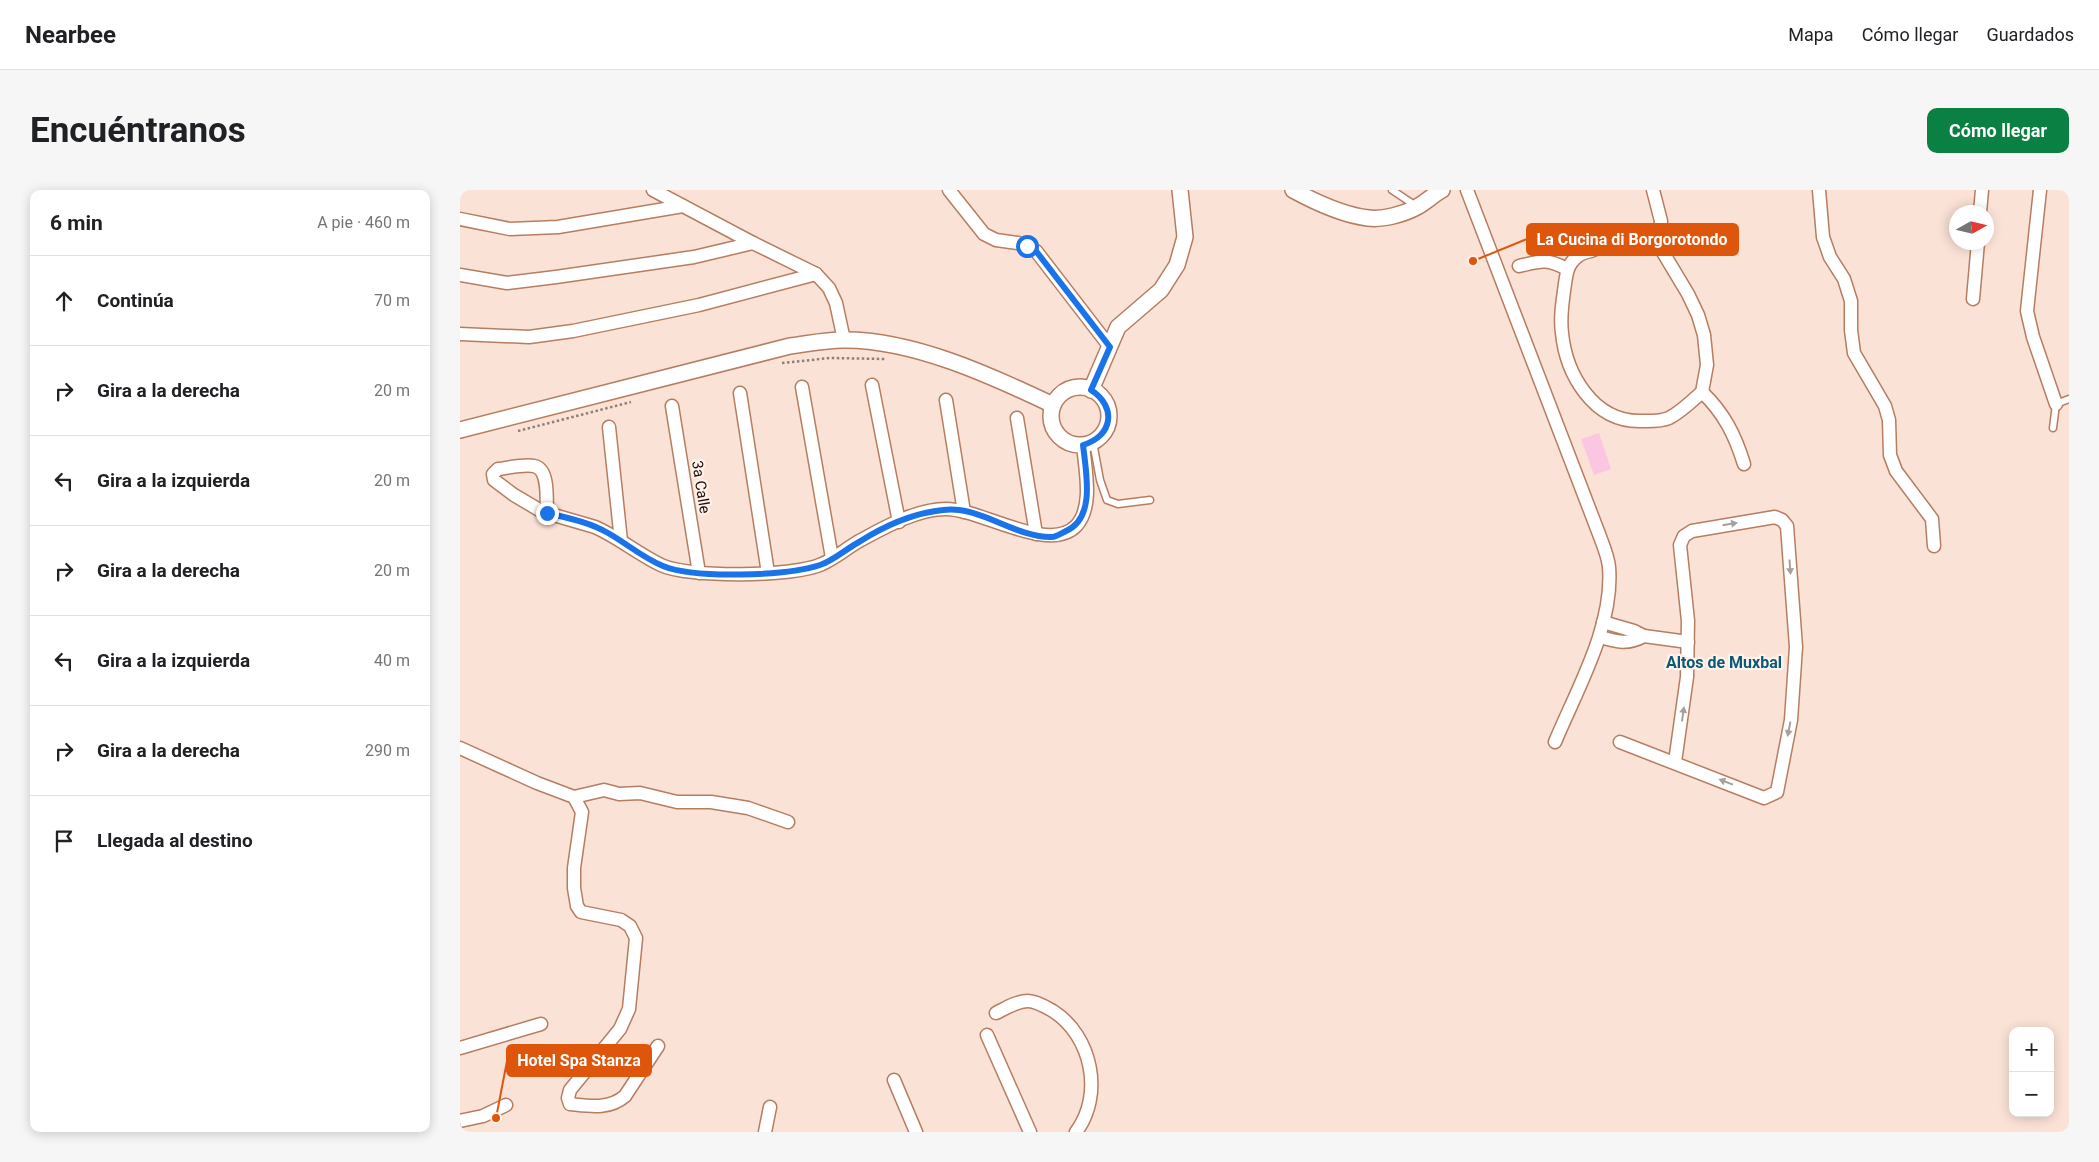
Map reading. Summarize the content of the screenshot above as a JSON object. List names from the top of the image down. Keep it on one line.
{"streets":{"street":["3a Calle"]},"districts":["Altos de Muxbal"],"places":["La Cucina di Borgorotondo","Hotel Spa Stanza"],"north":"right","page":{"header":"Nearbee","nav":["Mapa","Cómo llegar","Guardados"],"buttons":"Cómo llegar","title":"Encuéntranos","heading":["6 min","A pie · 460 m"],"list":[["Continúa","70 m"],["Gira a la derecha","20 m"],["Gira a la izquierda","20 m"],["Gira a la derecha","20 m"],["Gira a la izquierda","40 m"],["Gira a la derecha","290 m"],"Llegada al destino"],"map_buttons":["+","−"]}}
